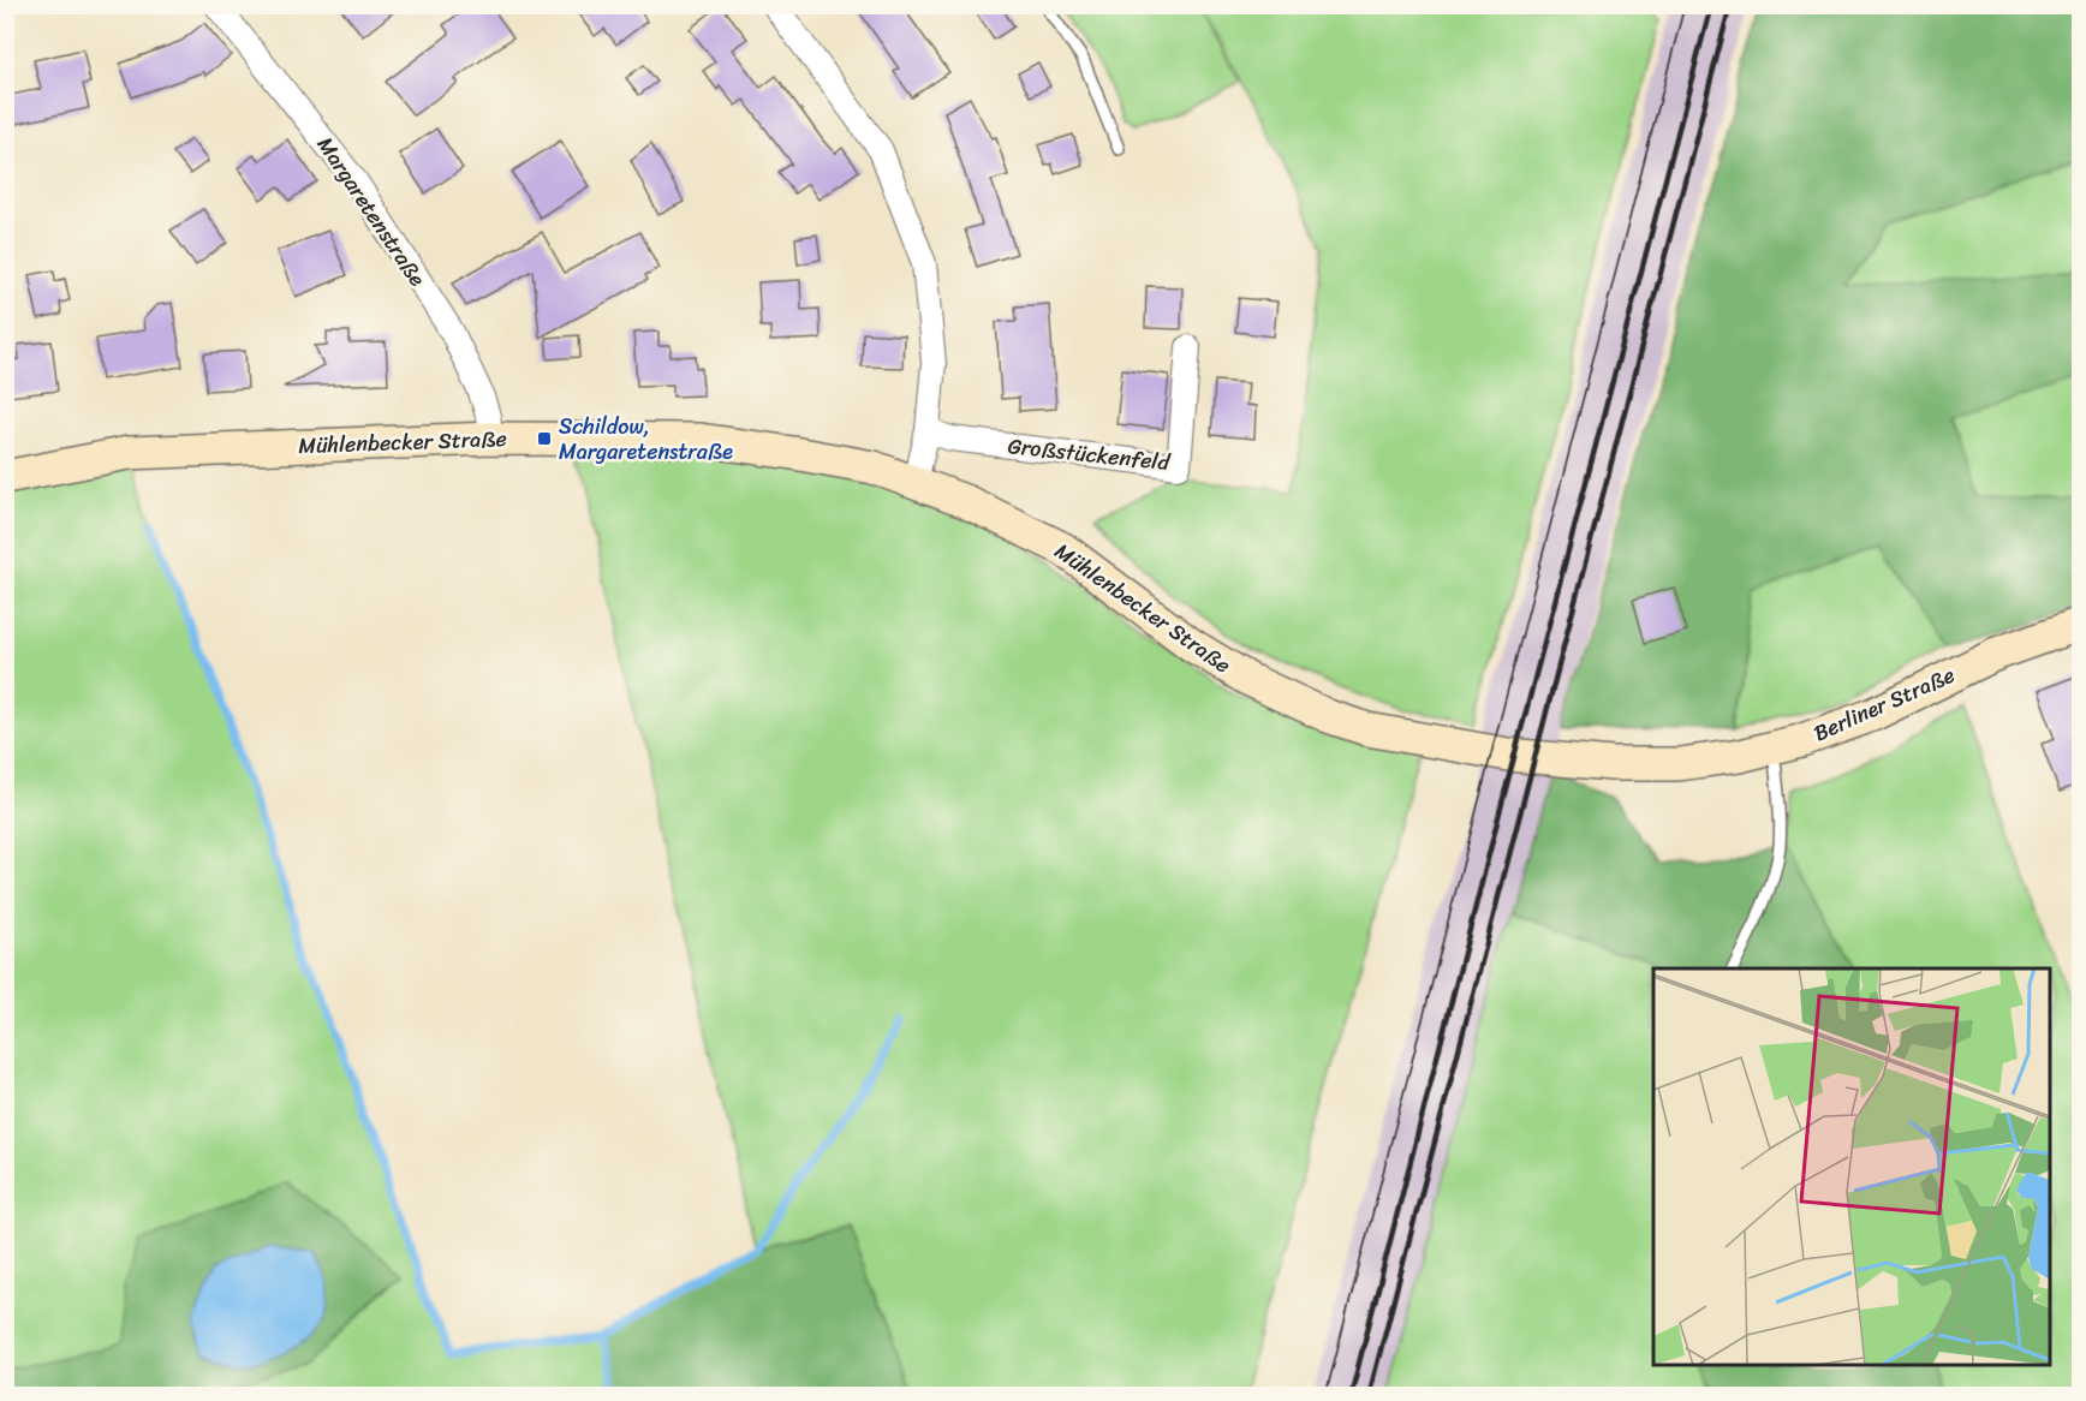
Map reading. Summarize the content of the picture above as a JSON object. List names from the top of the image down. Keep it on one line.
{"streets":{"main road":["Mühlenbecker Straße","Berliner Straße"],"street":["Margaretenstraße","Großstückenfeld"]},"crossings":[["Margaretenstraße","Mühlenbecker Straße"],["Mühlenbecker Straße","Berliner Straße"]],"places":{"transit":["Schildow, Margaretenstraße"]}}
